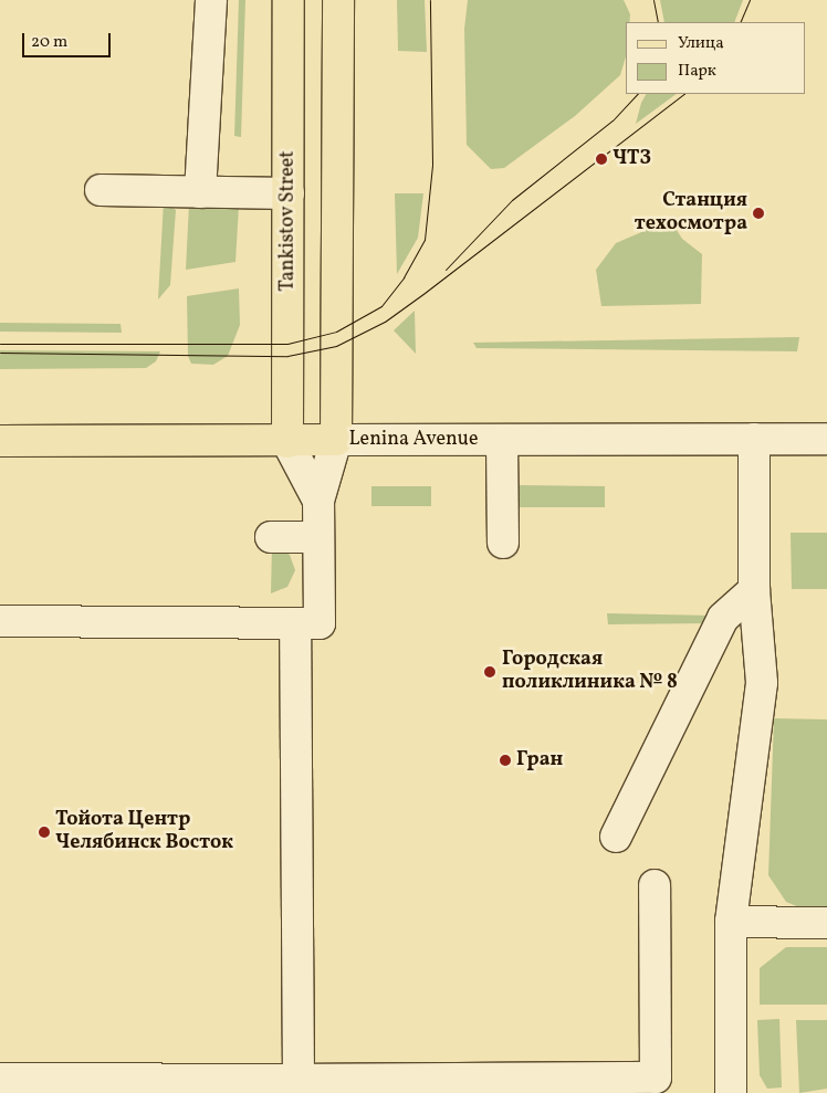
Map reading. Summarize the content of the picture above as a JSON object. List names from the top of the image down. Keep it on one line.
{"streets":{"main road":["Tankistov Street","Lenina Avenue"]},"crossings":[["Tankistov Street","Lenina Avenue"]],"places":["ЧТЗ","Станция техосмотра","Городская поликлиника № 8","Гран","Тойота Центр Челябинск Восток"],"legend":["Улица","Парк"],"scale_bar":"20 m"}
